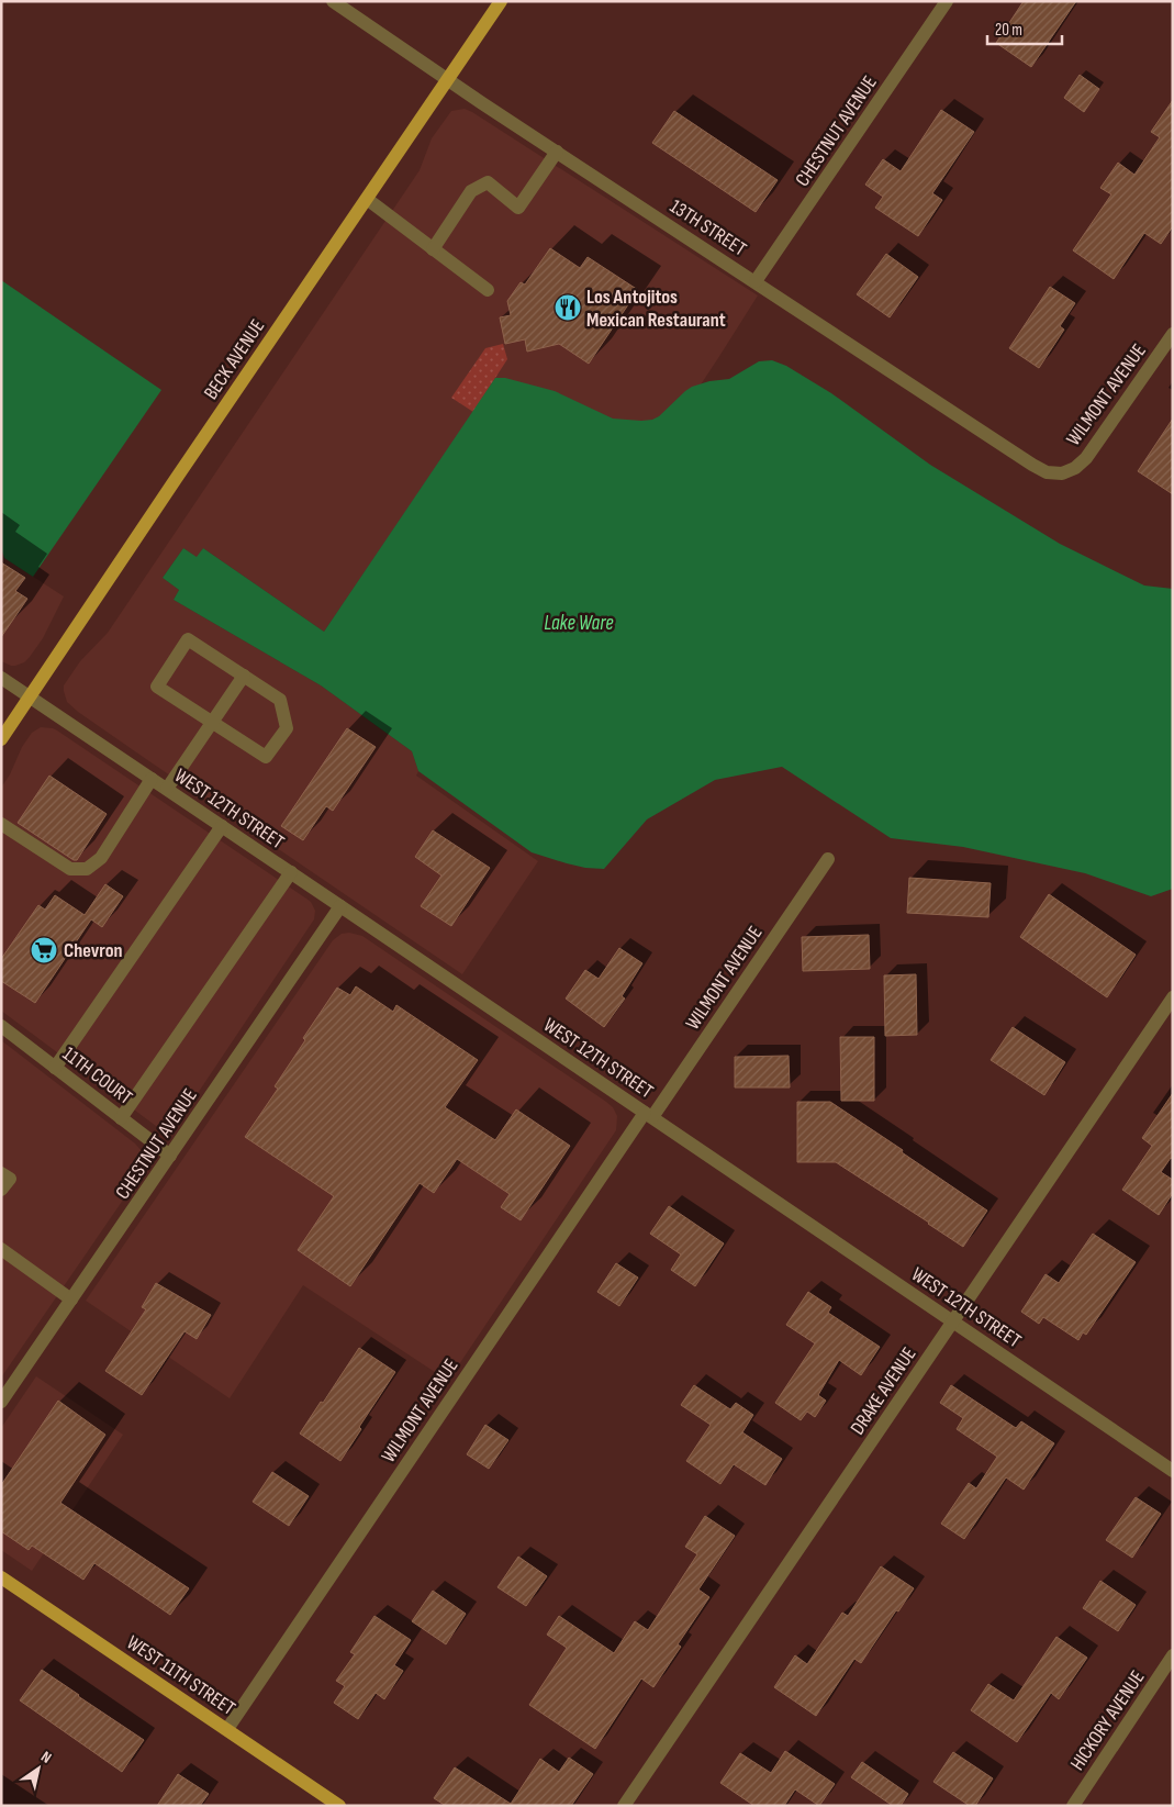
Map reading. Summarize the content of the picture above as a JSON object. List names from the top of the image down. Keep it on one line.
{"streets":{"main road":["BECK AVENUE","WEST 11TH STREET"],"street":["CHESTNUT AVENUE","13TH STREET","WILMONT AVENUE","WEST 12TH STREET","11TH COURT","DRAKE AVENUE","HICKORY AVENUE"]},"crossings":[["CHESTNUT AVENUE","13TH STREET"],["CHESTNUT AVENUE","WEST 12TH STREET"],["CHESTNUT AVENUE","11TH COURT"],["13TH STREET","BECK AVENUE"],["13TH STREET","WILMONT AVENUE"],["BECK AVENUE","WEST 12TH STREET"],["WILMONT AVENUE","WEST 12TH STREET"],["WILMONT AVENUE","WEST 11TH STREET"],["WEST 12TH STREET","DRAKE AVENUE"]],"water":["Lake Ware"],"places":{"restaurant":["Los Antojitos Mexican Restaurant"],"supermarket":["Chevron"]},"scale_bar":"20 m","north":"top right"}
